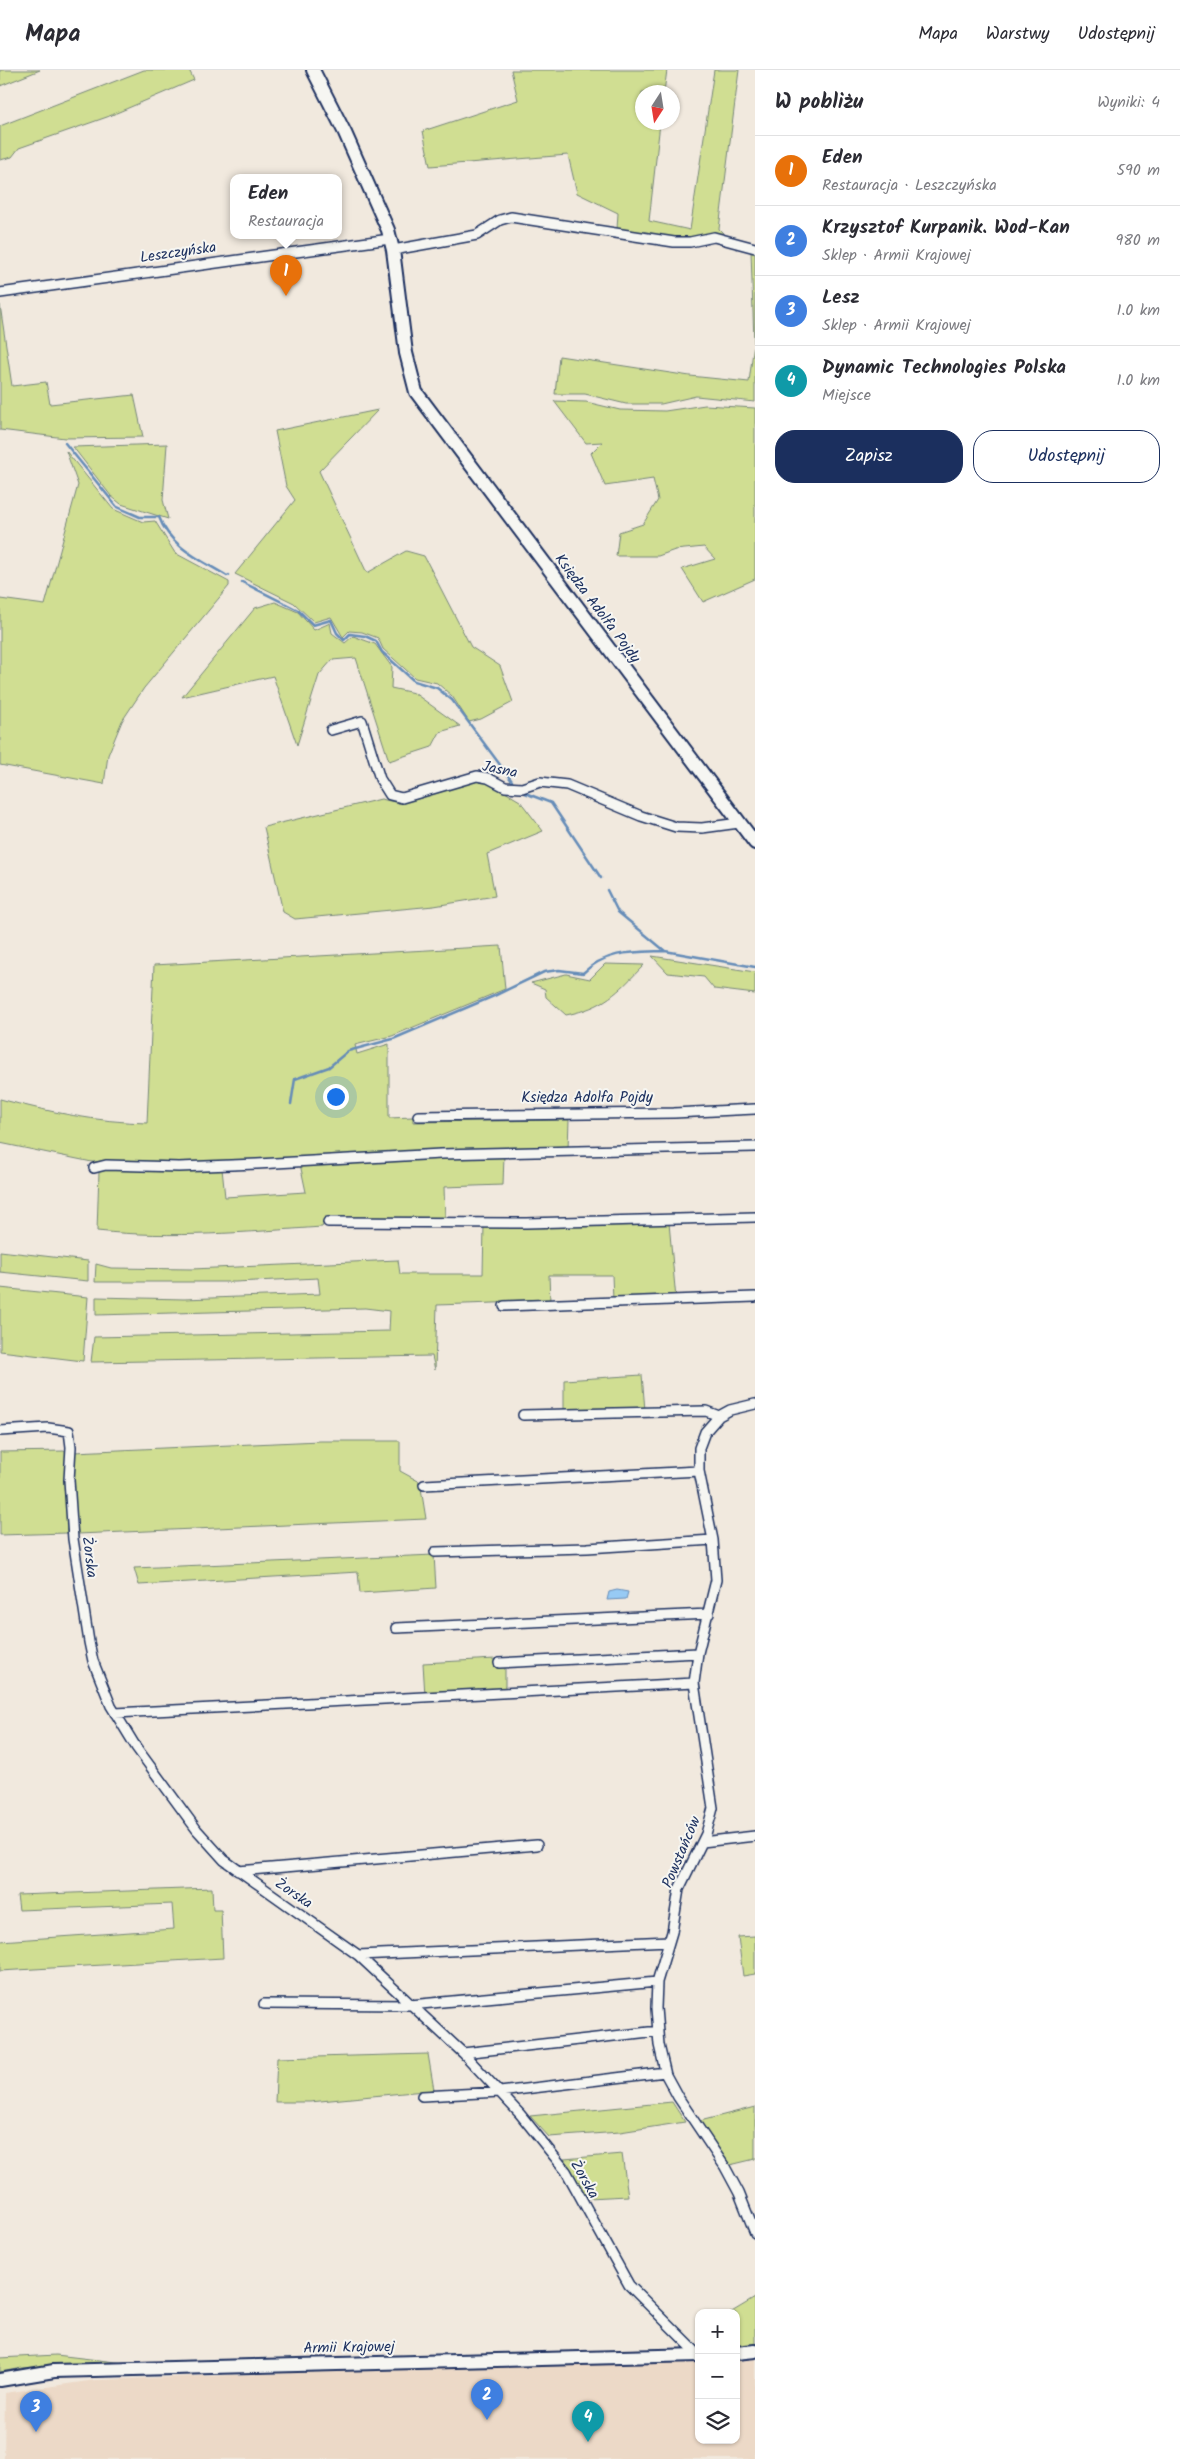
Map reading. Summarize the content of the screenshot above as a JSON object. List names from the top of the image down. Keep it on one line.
{"streets":{"street":["Leszczyńska","Księdza Adolfa Pojdy","Jasna","Żorska","Powstańców","Armii Krajowej"]},"crossings":[["Leszczyńska","Księdza Adolfa Pojdy"],["Księdza Adolfa Pojdy","Jasna"]],"north":"bottom","page":{"header":"Mapa","nav":["Mapa","Warstwy","Udostępnij"],"heading":["W pobliżu","Wyniki: 4"],"list":[{"mark":"1","name":"Eden","note":"Restauracja · Leszczyńska","value":"590 m"},{"mark":"2","name":"Krzysztof Kurpanik. Wod-Kan","note":"Sklep · Armii Krajowej","value":"980 m"},{"mark":"3","name":"Lesz","note":"Sklep · Armii Krajowej","value":"1.0 km"},{"mark":"4","name":"Dynamic Technologies Polska","note":"Miejsce","value":"1.0 km"}],"popup":["Eden","Restauracja"],"pins":["1","2","3","4"],"buttons":["Zapisz","Udostępnij"],"map_buttons":["+","−"]}}
